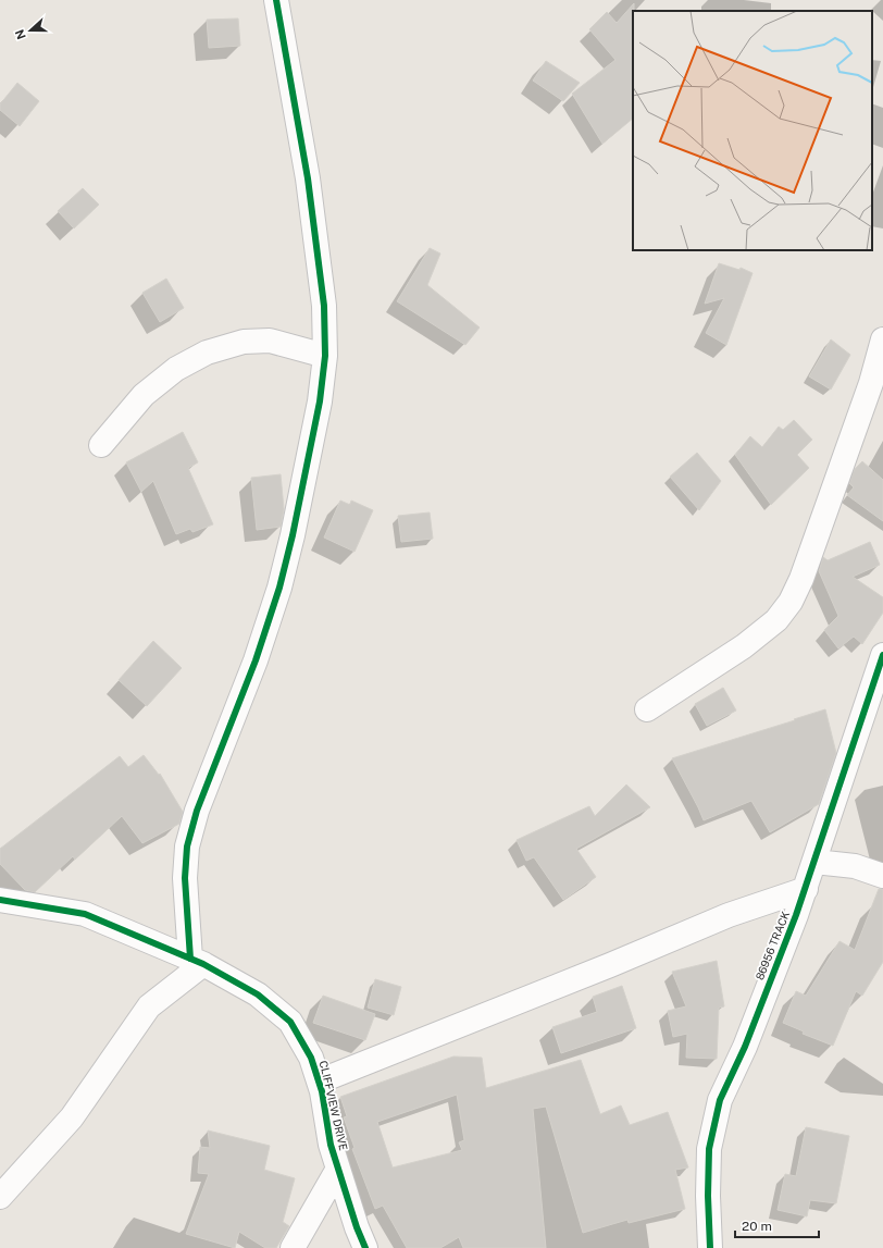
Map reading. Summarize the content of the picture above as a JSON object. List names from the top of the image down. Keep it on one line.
{"streets":{"street":["86956 TRACK","CLIFFVIEW DRIVE"]},"scale_bar":"20 m","north":"left"}
